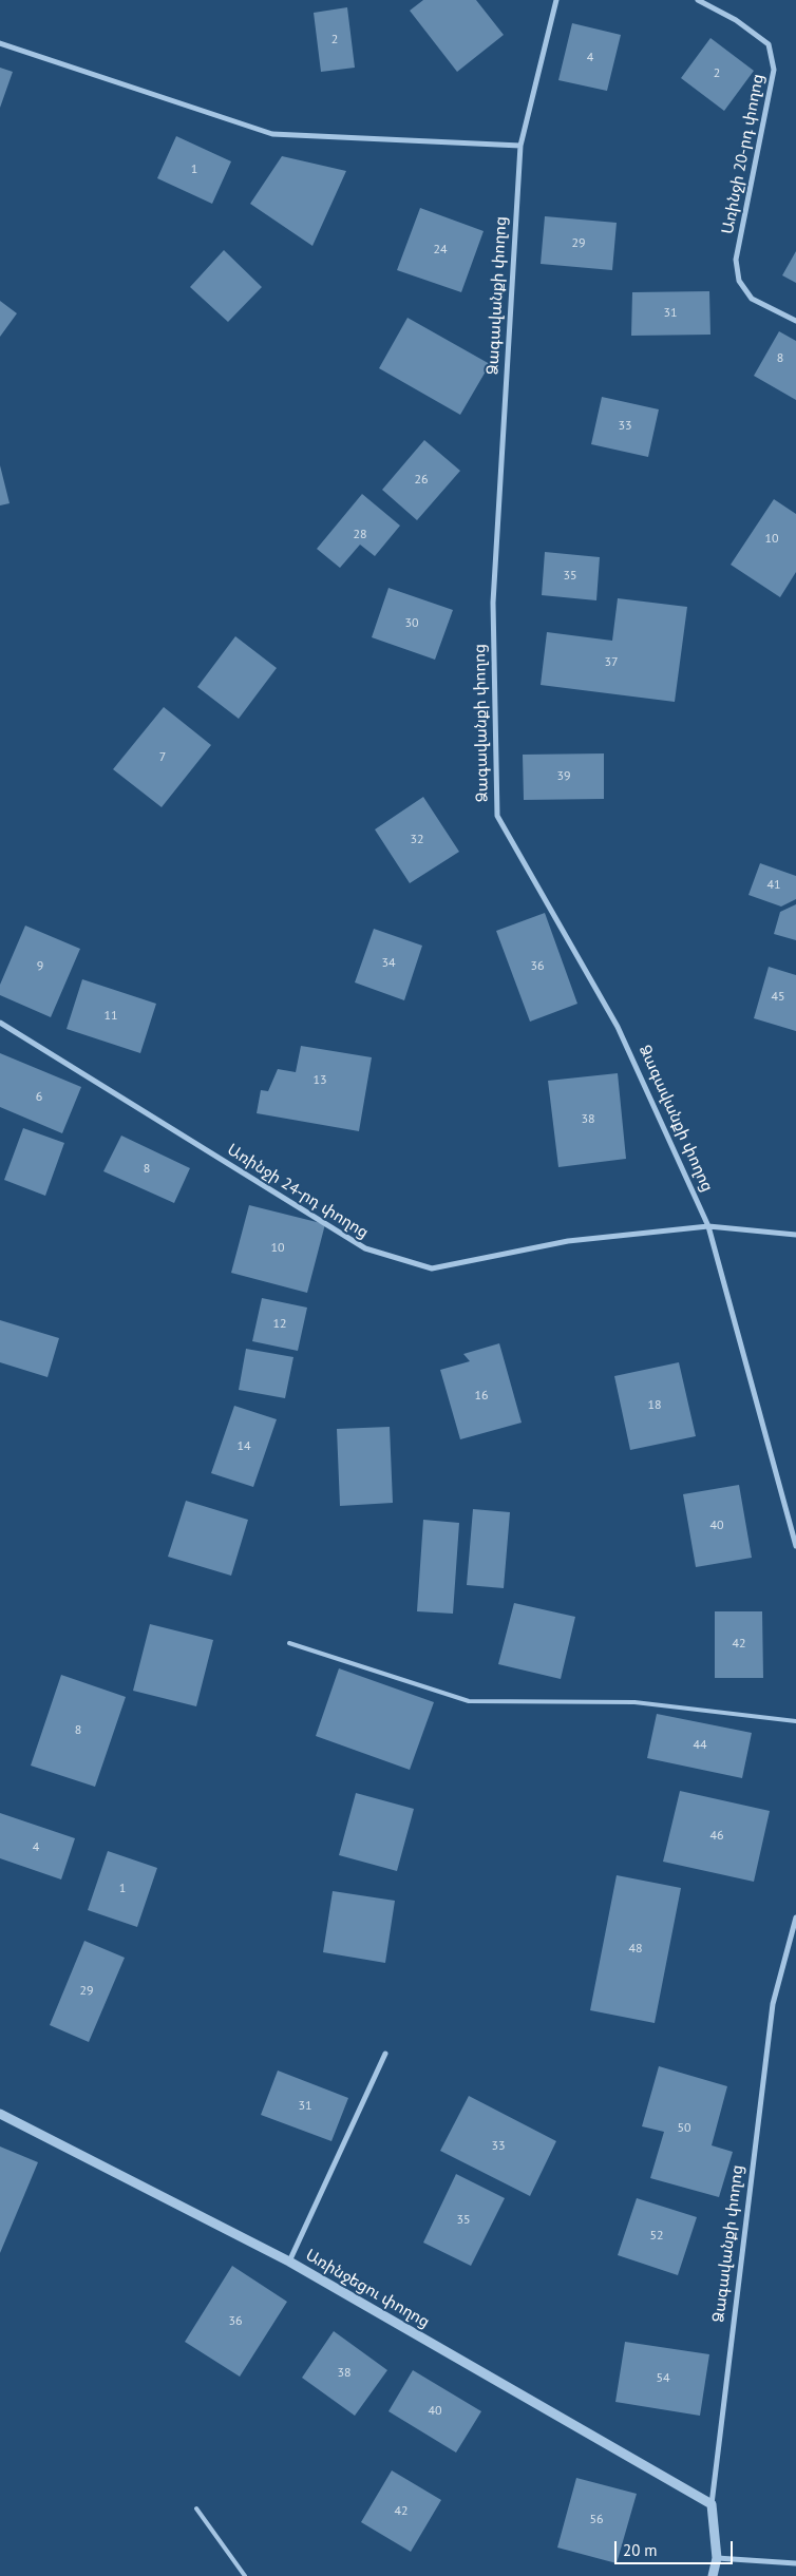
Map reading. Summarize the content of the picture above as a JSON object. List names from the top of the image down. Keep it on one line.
{"streets":{"street":["Առինջի 20-րդ փողոց","Ձագավանքի փողոց","Առինջի 24-րդ փողոց","Առինջեցու փողոց"]},"crossings":[["Ձագավանքի փողոց","Առինջի 24-րդ փողոց"],["Ձագավանքի փողոց","Առինջեցու փողոց"]],"house_numbers":["2","4","2","1","29","24","31","8","33","26","28","10","35","30","37","7","39","32","41","34","9","36","45","11","13","6","38","8","10","12","16","18","14","40","42","8","44","46","4","1","48","29","31","50","33","35","52","36","38","54","40","42","56"],"scale_bar":"20 m"}
